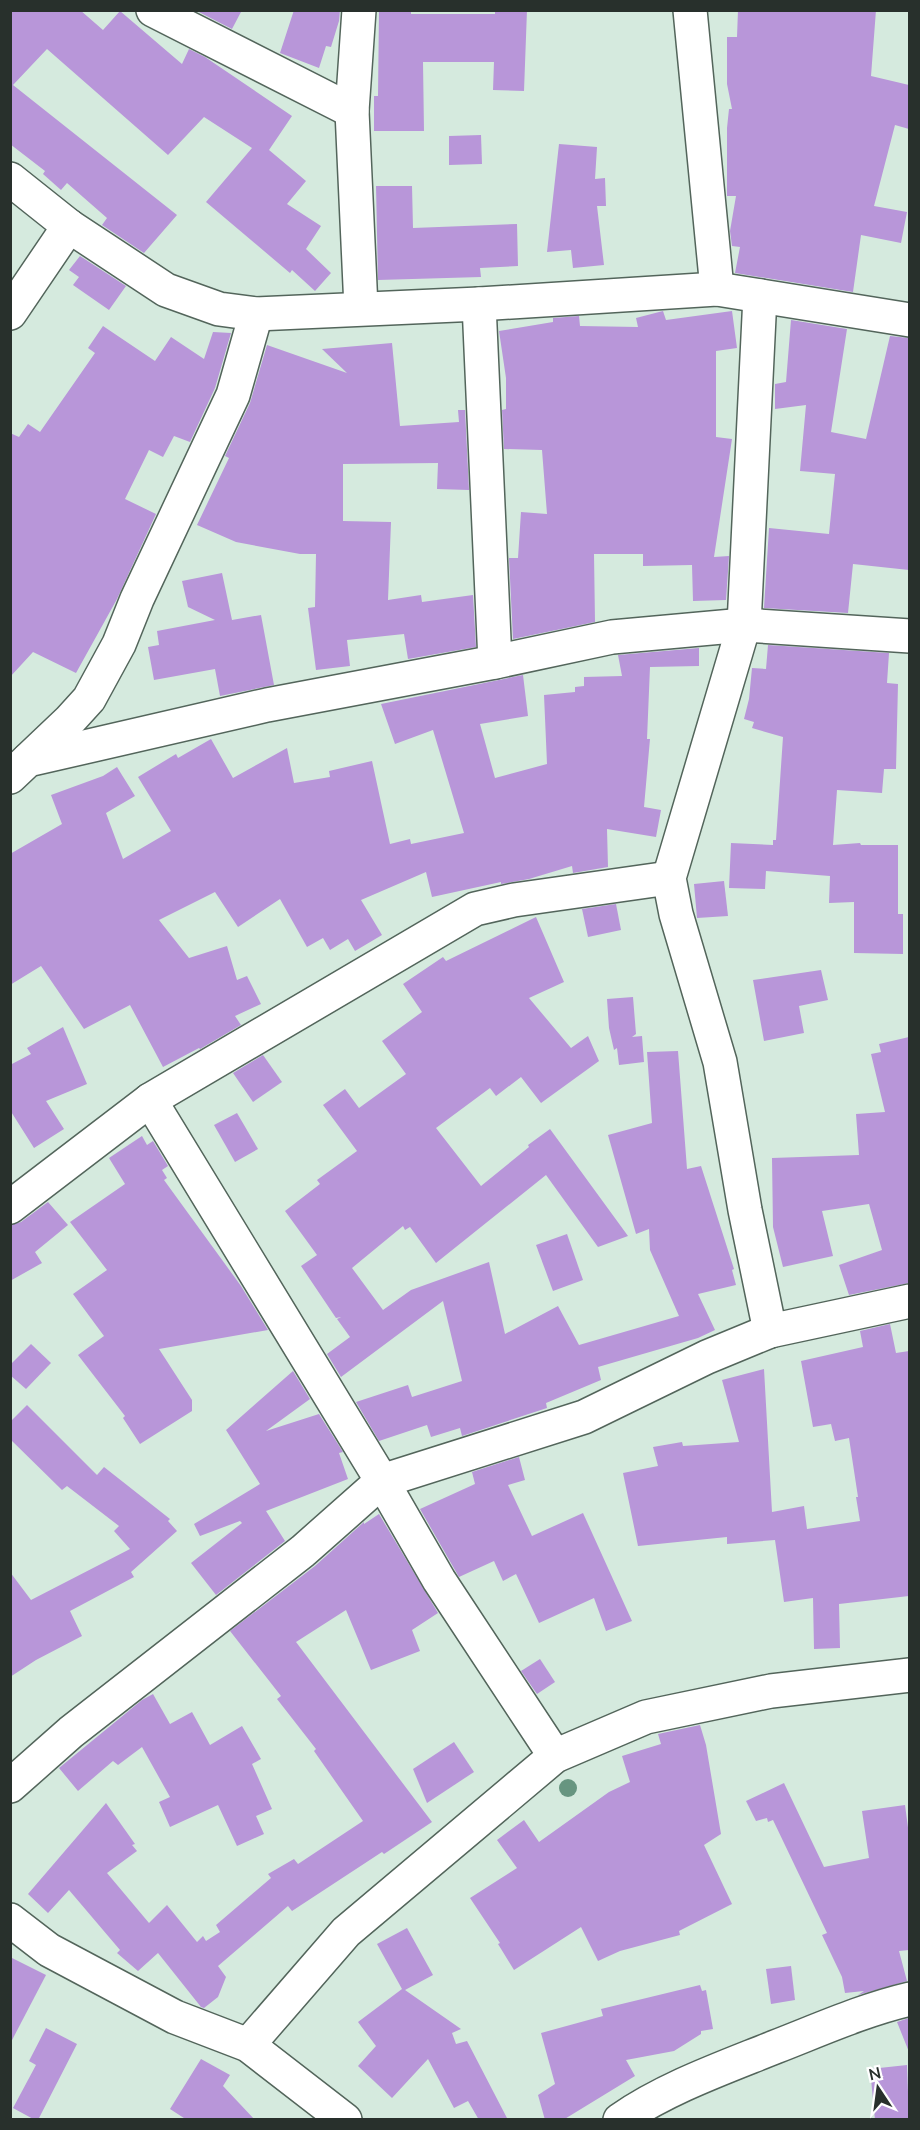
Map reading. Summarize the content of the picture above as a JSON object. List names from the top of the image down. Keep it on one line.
{"north":"top"}
